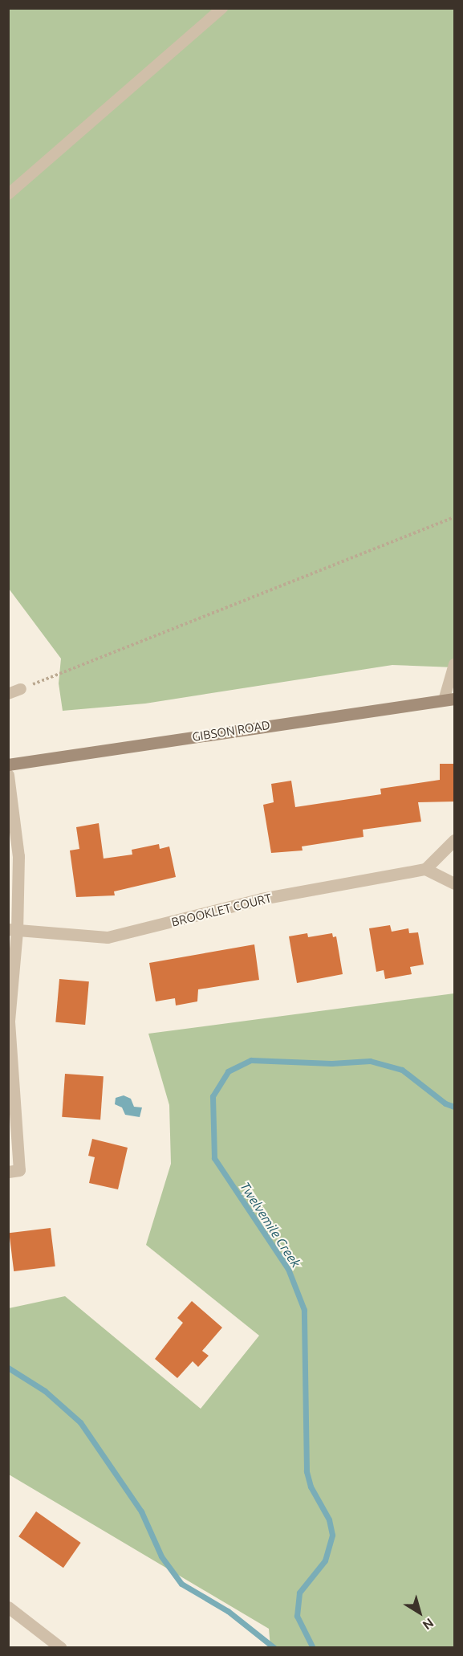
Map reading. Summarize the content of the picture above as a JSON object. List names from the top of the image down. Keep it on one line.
{"streets":{"street":["GIBSON ROAD","BROOKLET COURT"]},"water":["Twelvemile Creek"],"north":"bottom right"}
